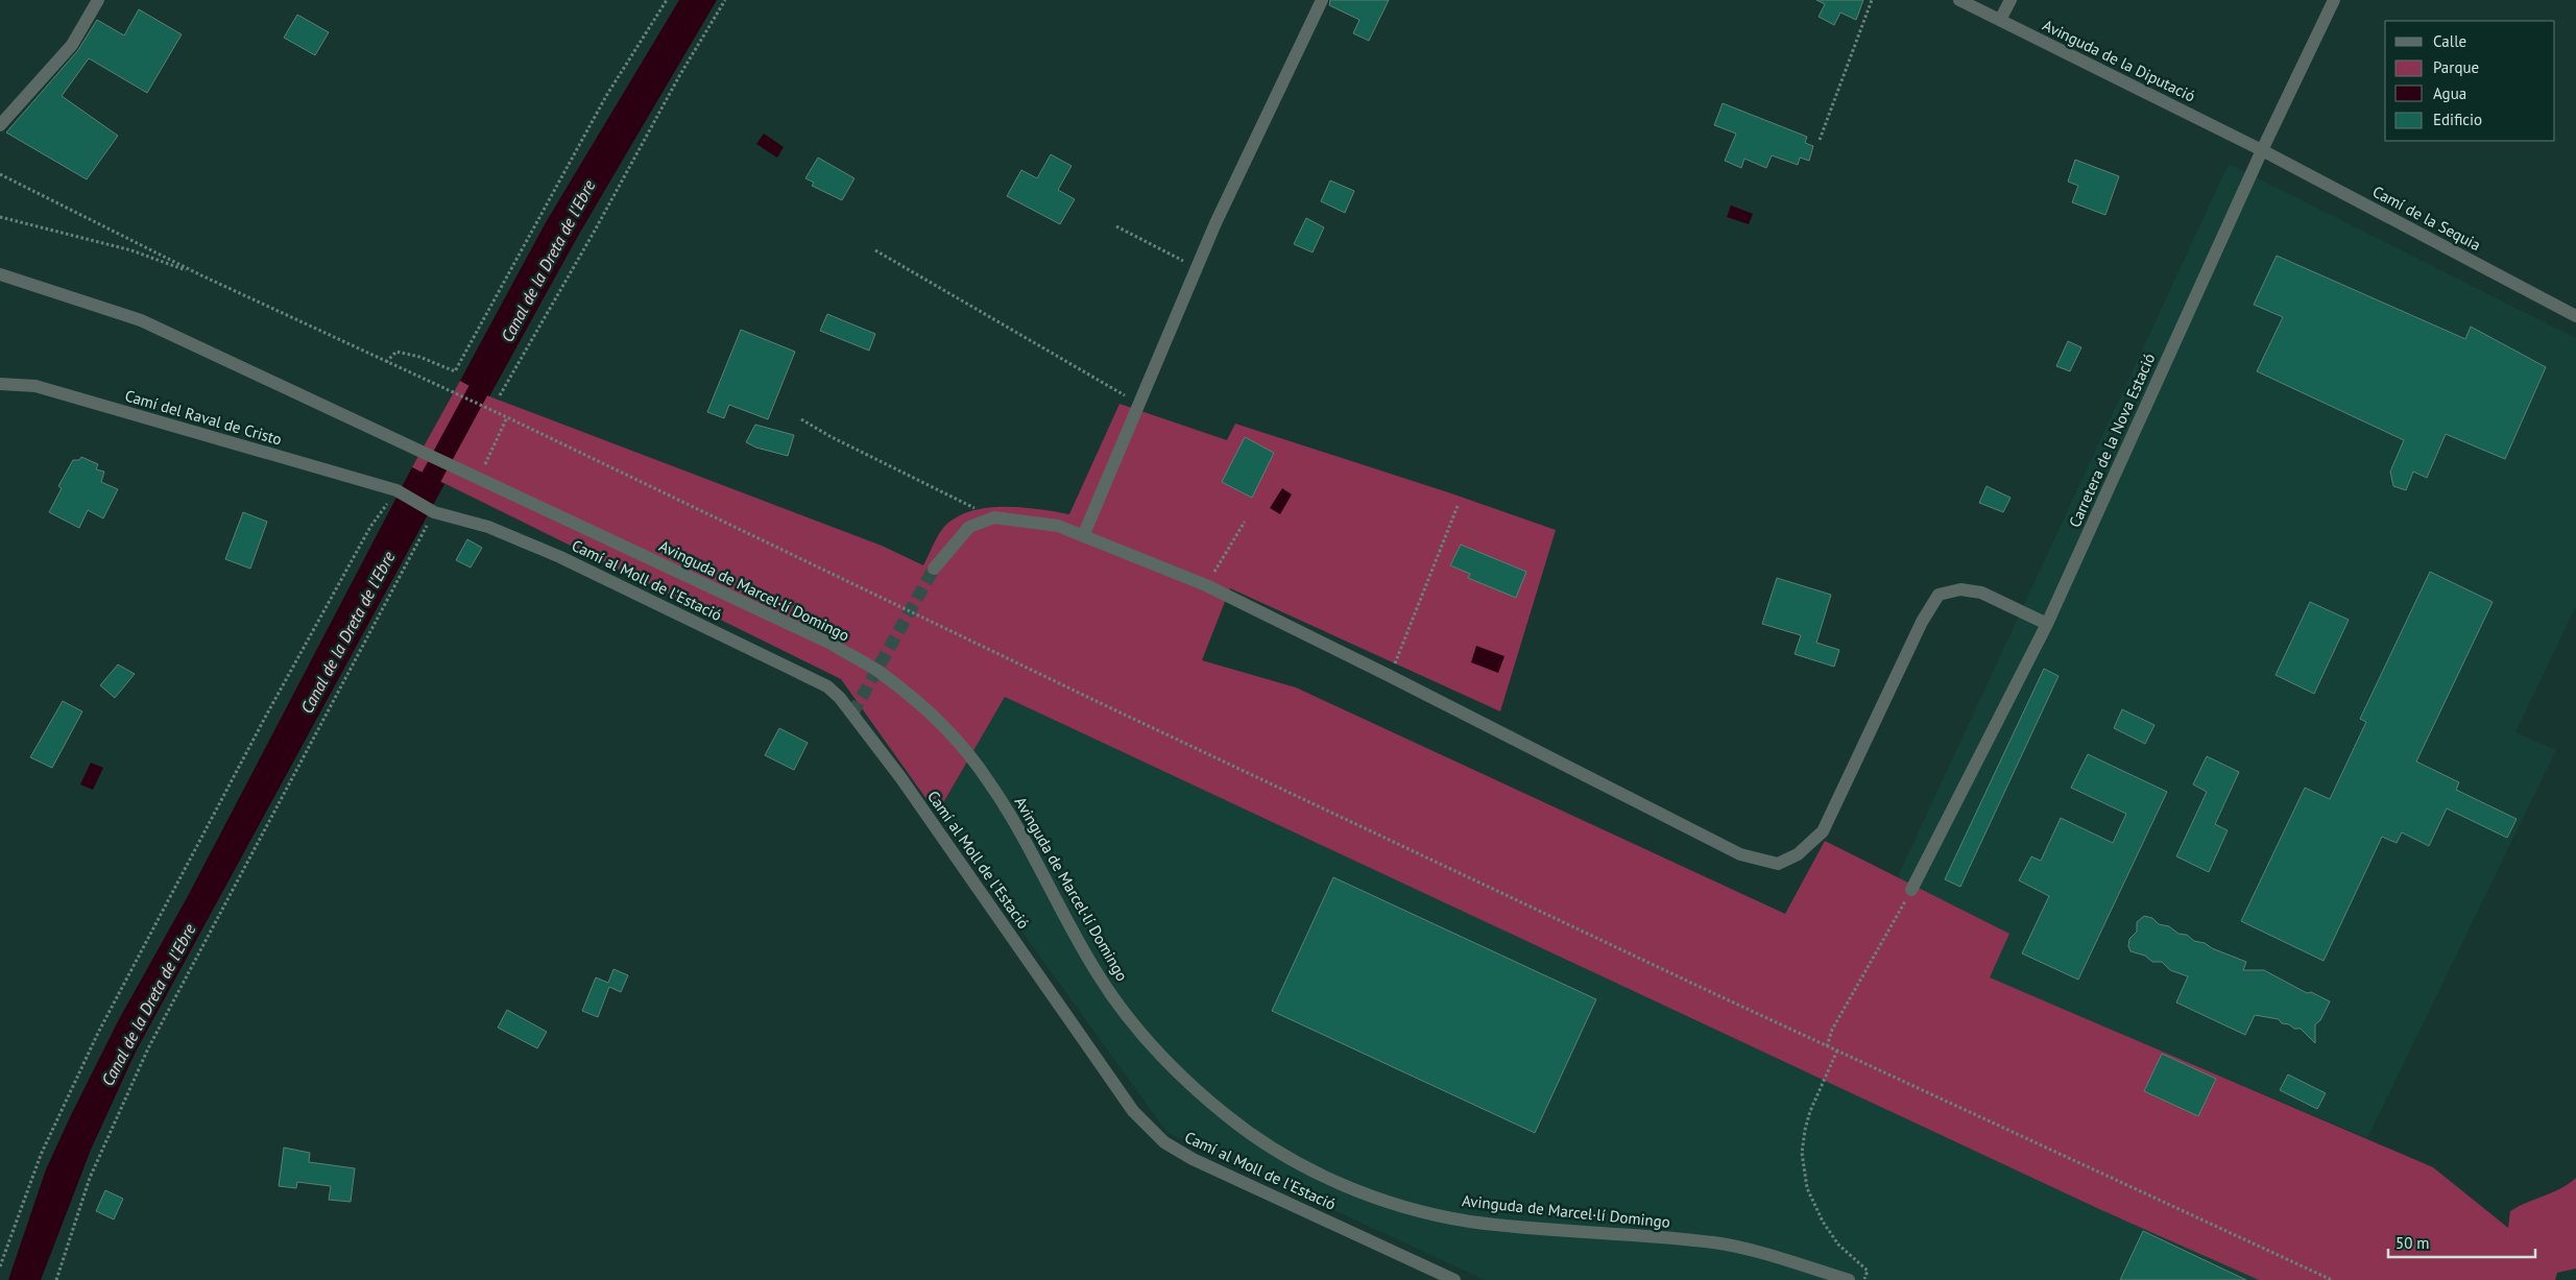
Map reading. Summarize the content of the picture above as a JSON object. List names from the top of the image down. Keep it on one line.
{"streets":{"street":["Avinguda de la Diputació","Camí de la Sequia","Camí del Raval de Cristo","Carretera de la Nova Estació","Camí al Moll de l'Estació","Avinguda de Marcel·lí Domingo"]},"crossings":[["Avinguda de la Diputació","Camí de la Sequia"],["Avinguda de la Diputació","Carretera de la Nova Estació"],["Camí de la Sequia","Carretera de la Nova Estació"],["Camí del Raval de Cristo","Camí al Moll de l'Estació"]],"water":["Canal de la Dreta de l'Ebre"],"legend":["Calle","Parque","Agua","Edificio"],"scale_bar":"50 m"}
